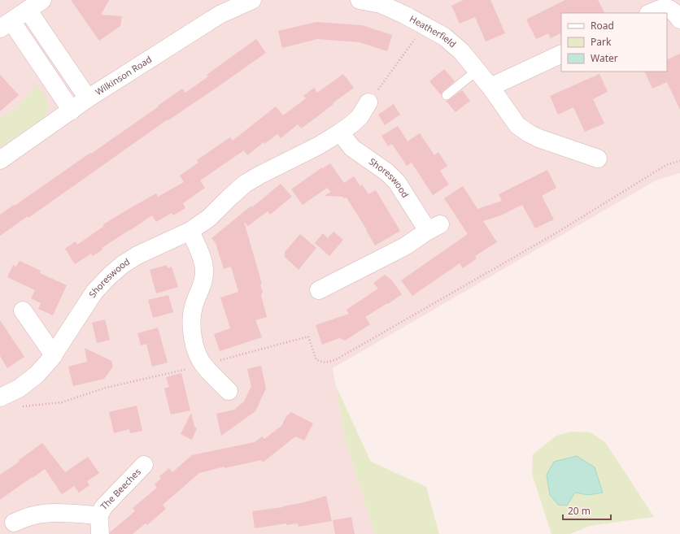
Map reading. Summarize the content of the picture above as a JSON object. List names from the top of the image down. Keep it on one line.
{"streets":{"street":["Heatherfield","Wilkinson Road","Shoreswood","The Beeches"]},"legend":["Road","Park","Water"],"scale_bar":"20 m"}
